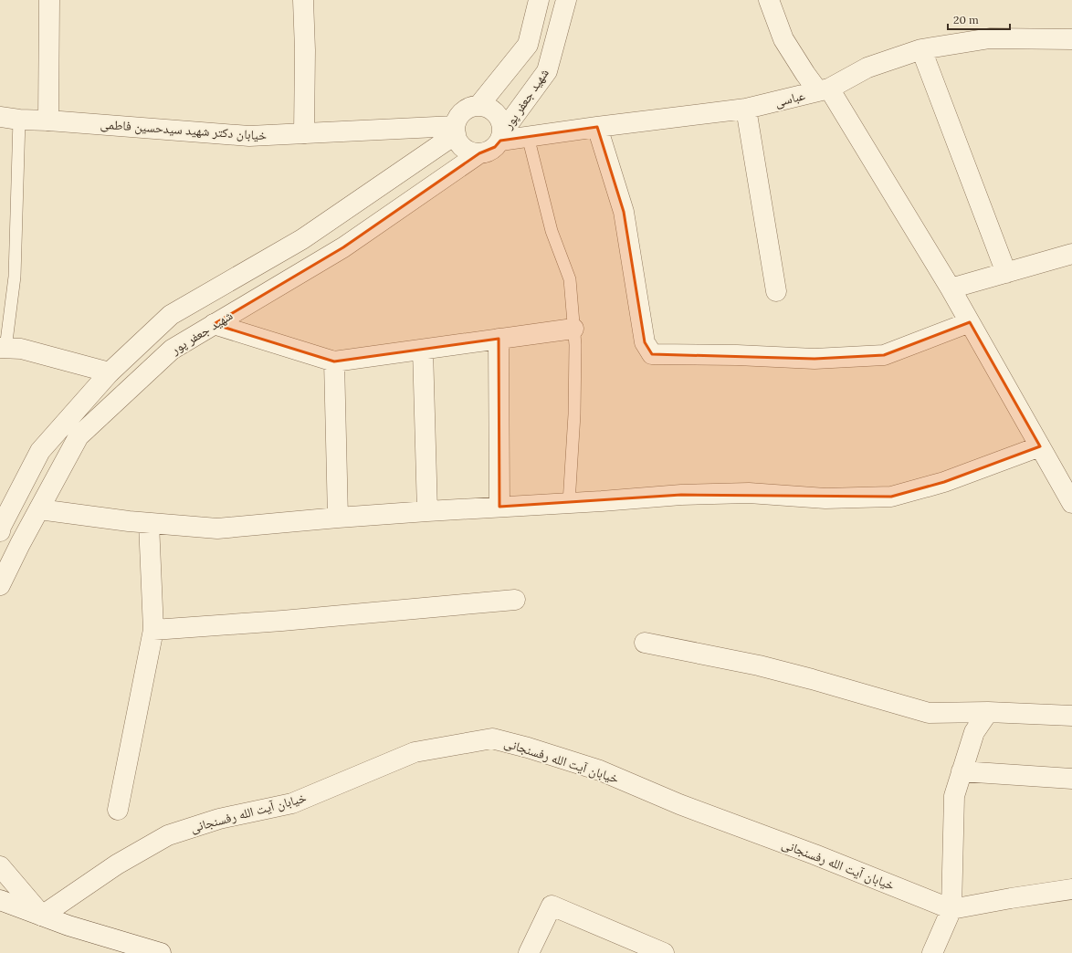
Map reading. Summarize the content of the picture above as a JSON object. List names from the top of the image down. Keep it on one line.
{"streets":{"street":["شهید جعفر پور","عباسی","خیابان دکتر شهید سیدحسین فاطمی","خیابان آیت الله رفسنجانی"]},"crossings":[["شهید جعفر پور","عباسی"],["شهید جعفر پور","خیابان دکتر شهید سیدحسین فاطمی"],["عباسی","خیابان دکتر شهید سیدحسین فاطمی"]],"scale_bar":"20 m"}
